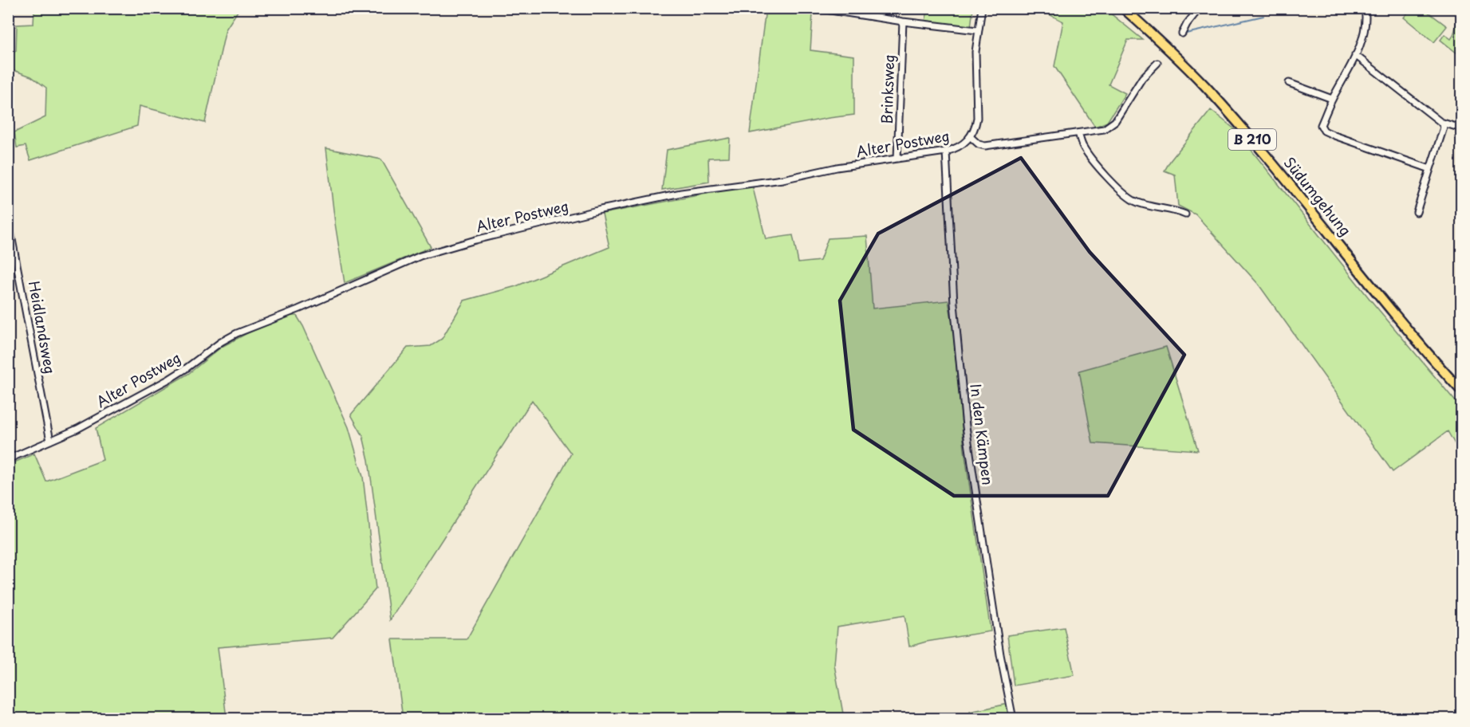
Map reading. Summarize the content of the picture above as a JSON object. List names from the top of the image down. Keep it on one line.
{"streets":{"main road":["B 210","Südumgehung"],"street":["Brinksweg","Alter Postweg","Heidlandsweg","In den Kämpen"]},"crossings":[["Brinksweg","Alter Postweg"],["Alter Postweg","Heidlandsweg"],["Alter Postweg","In den Kämpen"]]}
